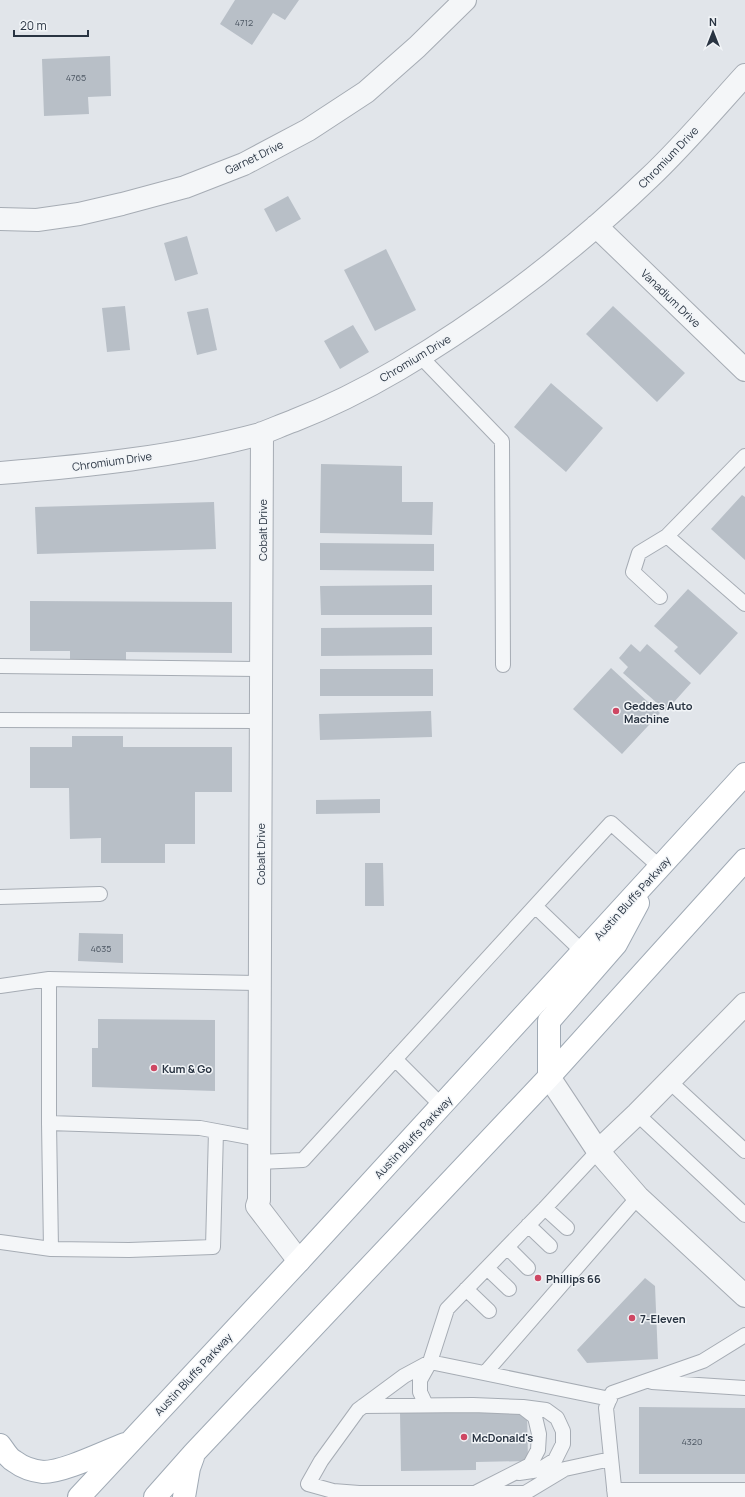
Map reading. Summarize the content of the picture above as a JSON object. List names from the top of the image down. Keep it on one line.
{"streets":{"main road":["Austin Bluffs Parkway"],"street":["Garnet Drive","Chromium Drive","Vanadium Drive","Cobalt Drive"]},"crossings":[["Chromium Drive","Vanadium Drive"],["Chromium Drive","Cobalt Drive"],["Cobalt Drive","Austin Bluffs Parkway"]],"places":["Geddes Auto Machine","Kum & Go","Phillips 66","7-Eleven","McDonald's"],"house_numbers":["4712","4765","4635","4320"],"scale_bar":"20 m","north":"top"}
